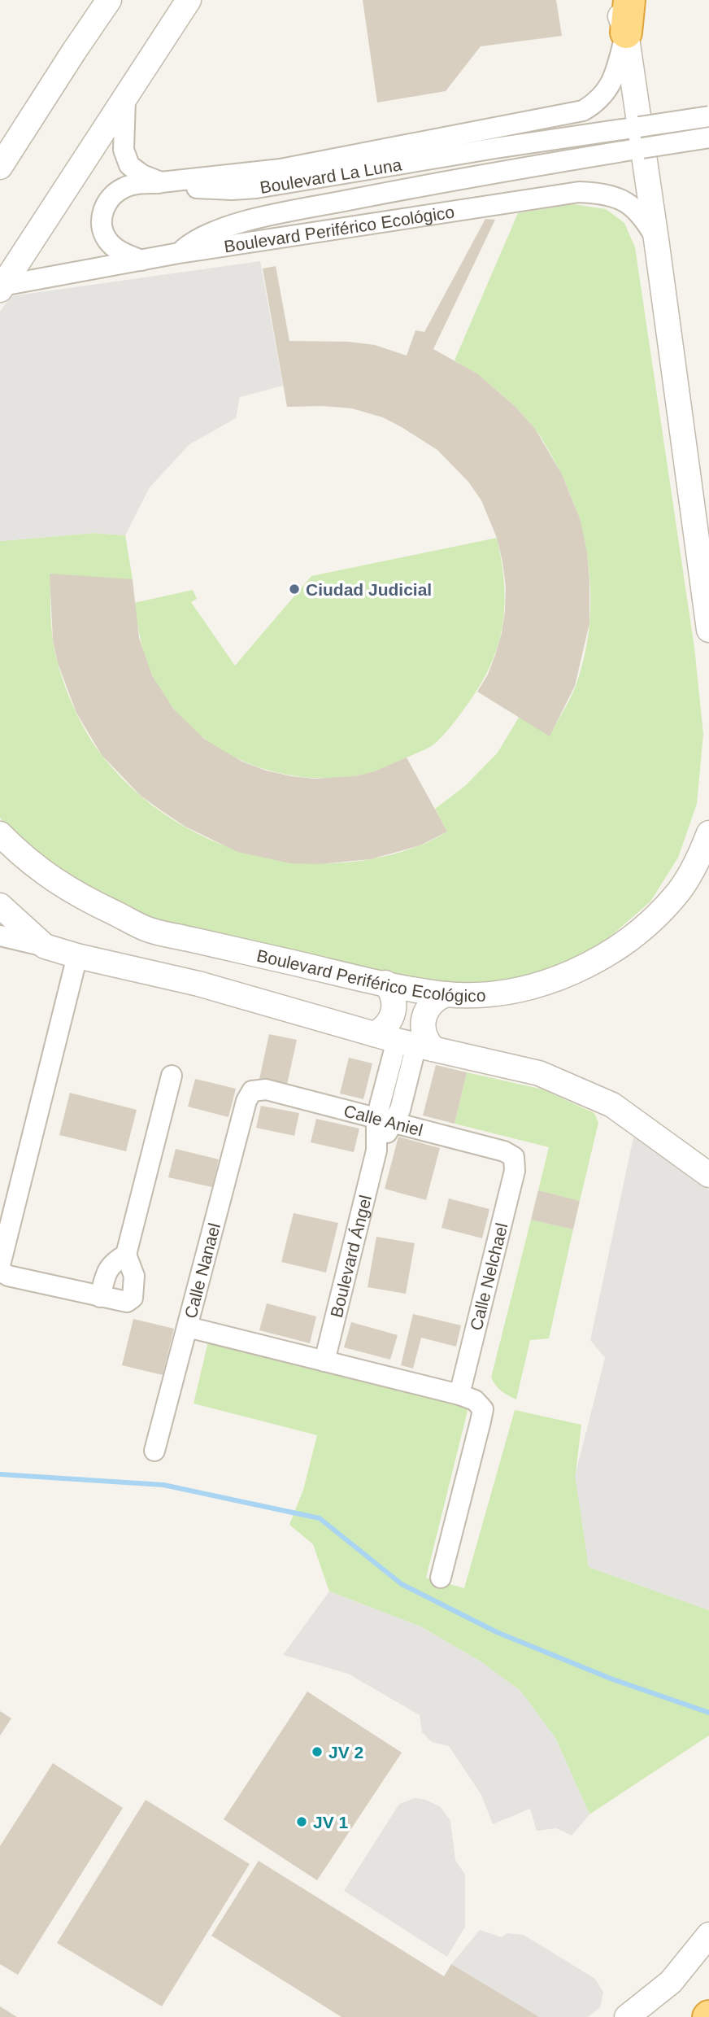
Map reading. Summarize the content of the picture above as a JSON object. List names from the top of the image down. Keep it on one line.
{"streets":{"street":["Boulevard La Luna","Boulevard Periférico Ecológico","Calle Aniel","Boulevard Ángel","Calle Nanael","Calle Nelchael"]},"crossings":[["Boulevard La Luna","Boulevard Periférico Ecológico"],["Calle Aniel","Boulevard Ángel"],["Calle Aniel","Calle Nanael"],["Calle Aniel","Calle Nelchael"]],"places":["Ciudad Judicial","JV 2","JV 1"]}
